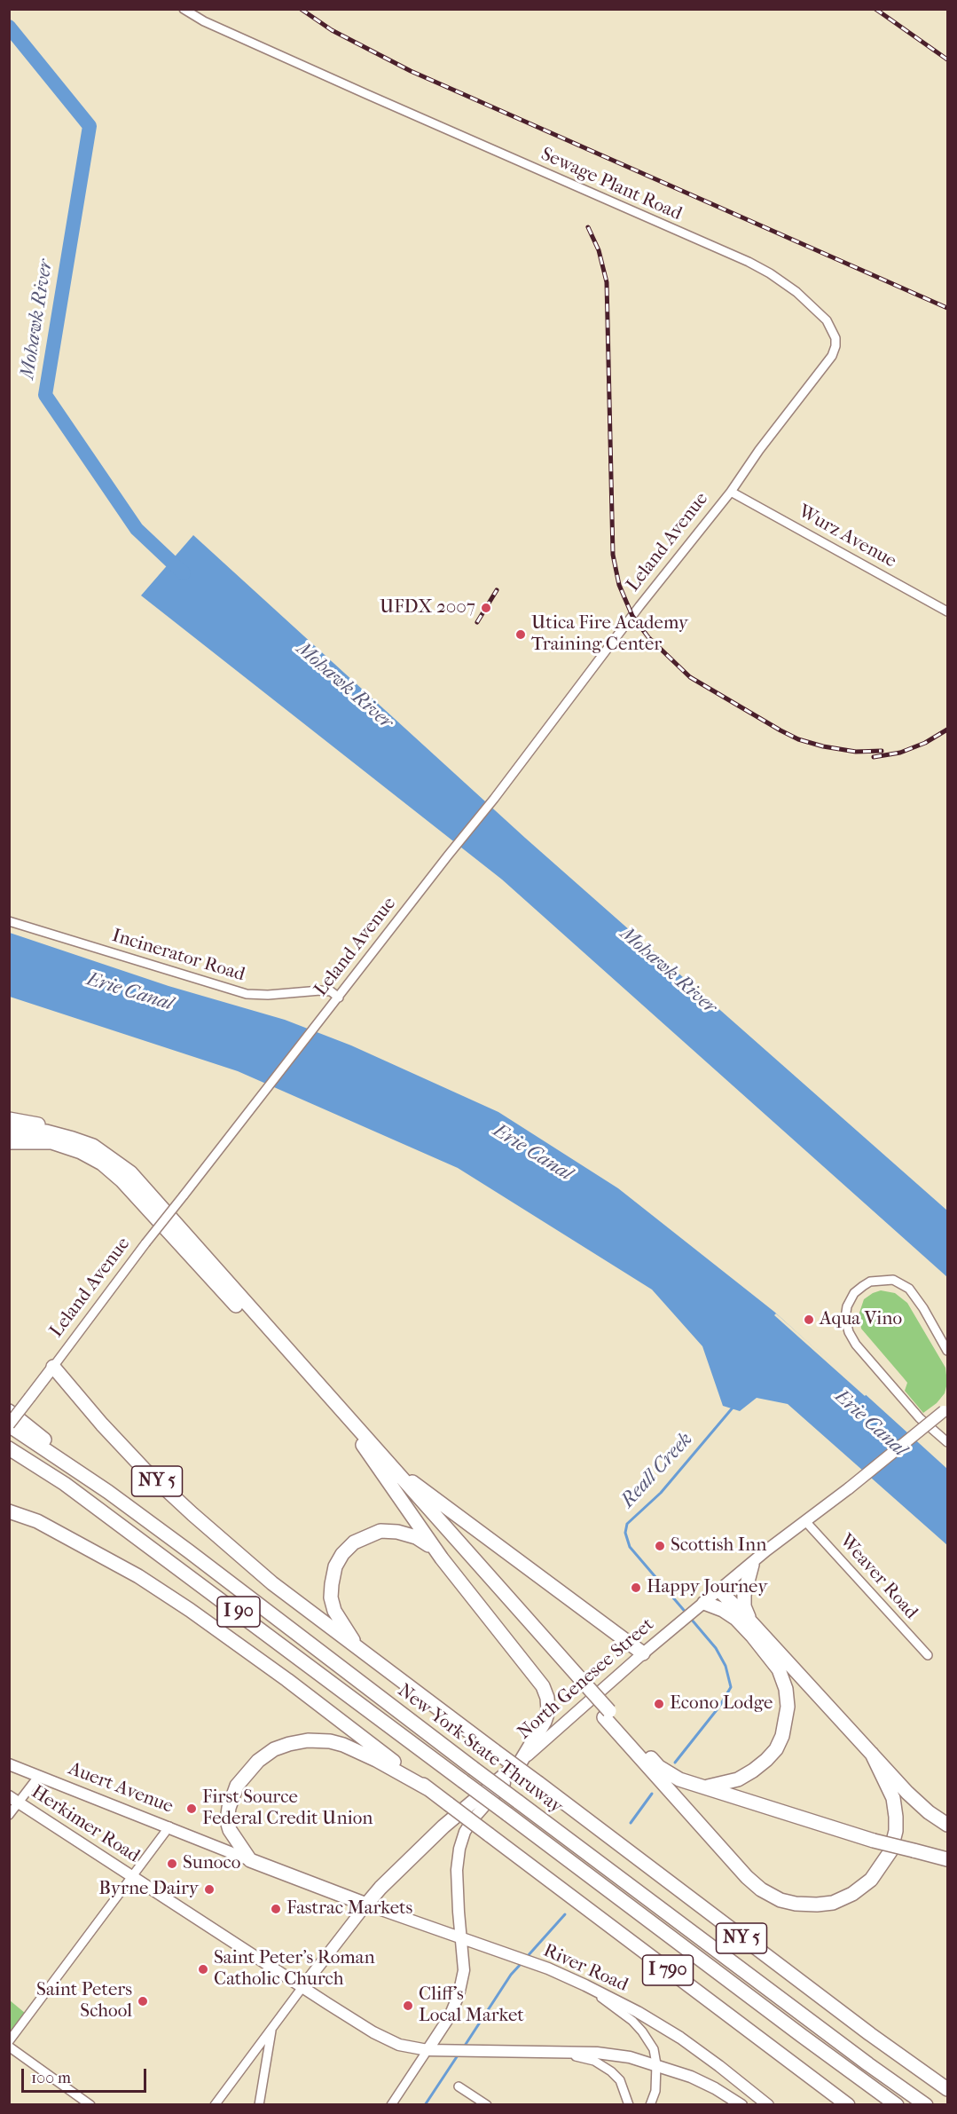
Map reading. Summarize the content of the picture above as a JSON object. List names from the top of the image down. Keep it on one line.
{"streets":{"highway":["NY 5","I 90","North Genesee Street","New York State Thruway","Auert Avenue","I 790"],"main road":["Leland Avenue","Herkimer Road","River Road"],"street":["Sewage Plant Road","Wurz Avenue","Incinerator Road","Weaver Road"]},"crossings":[["Sewage Plant Road","Wurz Avenue"],["Sewage Plant Road","Leland Avenue"],["Wurz Avenue","Leland Avenue"],["Leland Avenue","Incinerator Road"],["Leland Avenue","NY 5"],["Leland Avenue","New York State Thruway"],["Weaver Road","North Genesee Street"],["North Genesee Street","Auert Avenue"],["North Genesee Street","Herkimer Road"],["North Genesee Street","River Road"],["Auert Avenue","River Road"]],"water":["Mohawk River","Erie Canal","Reall Creek"],"places":["UFDX 2007","Utica Fire Academy Training Center","Aqua Vino","Scottish Inn","Happy Journey","Econo Lodge","First Source Federal Credit Union","Sunoco","Byrne Dairy","Fastrac Markets","Saint Peter's Roman Catholic Church","Saint Peters School","Cliff’s Local Market"],"scale_bar":"100 m"}
